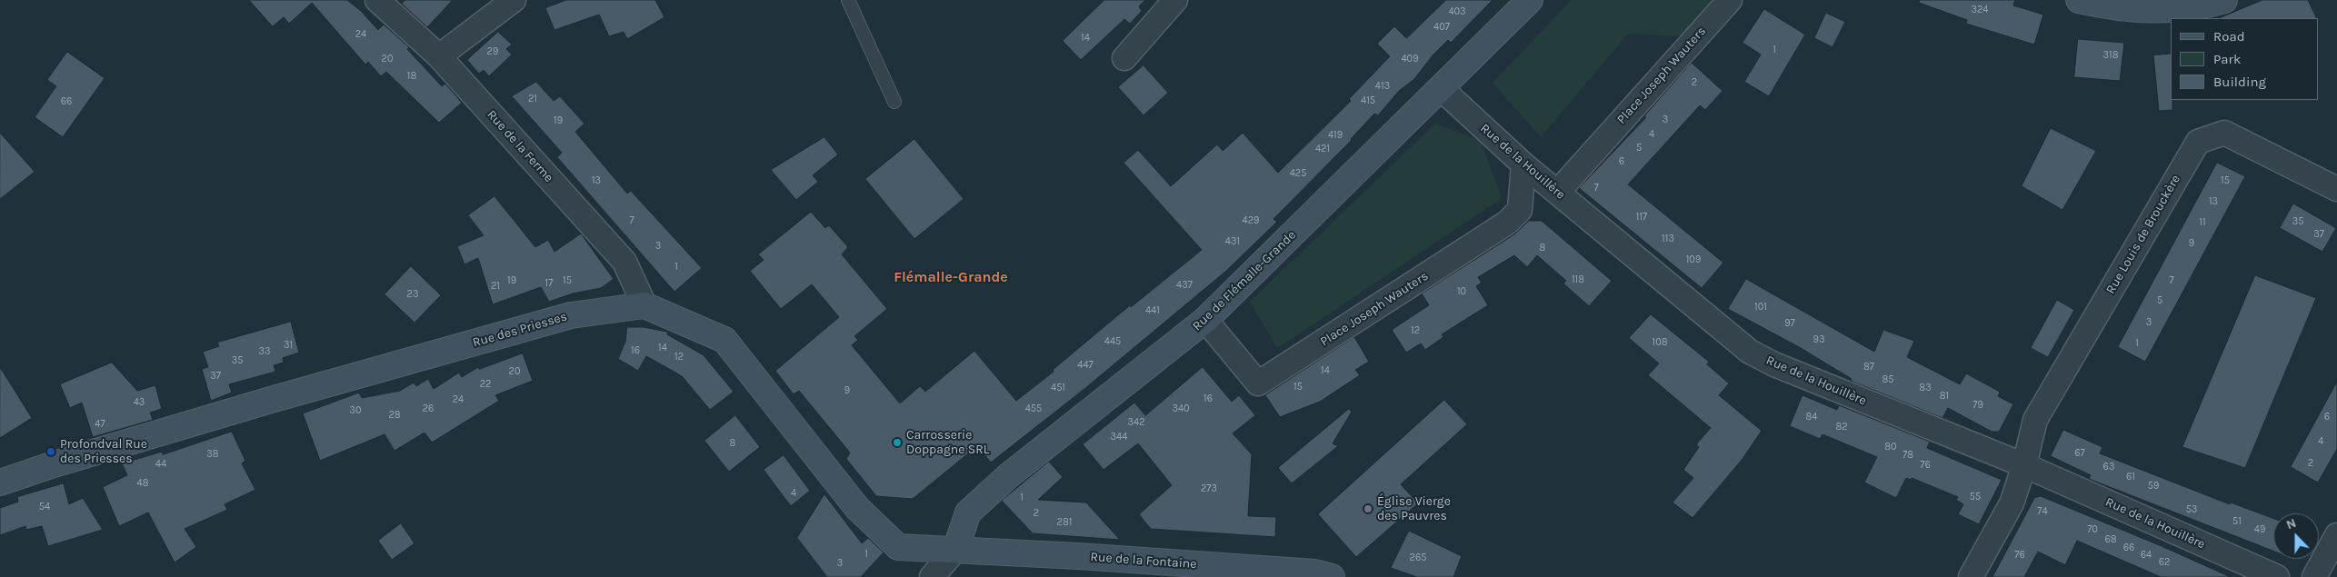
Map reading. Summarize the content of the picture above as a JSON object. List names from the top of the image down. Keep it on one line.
{"streets":{"street":["Place Joseph Wauters","Rue de la Ferme","Rue de la Houillère","Rue Louis de Brouckère","Rue de Flémalle-Grande","Rue des Priesses","Rue de la Fontaine"]},"crossings":[["Place Joseph Wauters","Rue de la Houillère"],["Place Joseph Wauters","Rue de Flémalle-Grande"],["Rue de la Ferme","Rue des Priesses"],["Rue de la Houillère","Rue Louis de Brouckère"],["Rue de la Houillère","Rue de Flémalle-Grande"],["Rue de Flémalle-Grande","Rue de la Fontaine"]],"districts":["Flémalle-Grande"],"places":["Carrosserie Doppagne SRL","Profondval Rue des Priesses","Église Vierge des Pauvres"],"house_numbers":["324","403","407","24","14","1","29","318","20","409","18","2","413","21","415","66","3","19","4","419","5","421","6","425","13","15","7","13","117","7","429","35","11","37","113","431","9","3","8","109","1","118","19","15","7","17","437","21","10","23","5","101","441","3","97","12","93","445","108","1","31","14","16","33","12","35","447","87","14","20","37","85","22","15","451","83","9","81","16","24","43","79","26","455","340","30","28","84","6","342","47","82","344","4","8","80","67","38","78","2","44","76","63","61","48","59","273","4","55","1","54","53","74","2","51","281","70","49","68","66","1","76","64","265","62","3"],"legend":["Road","Park","Building"],"north":"top"}
